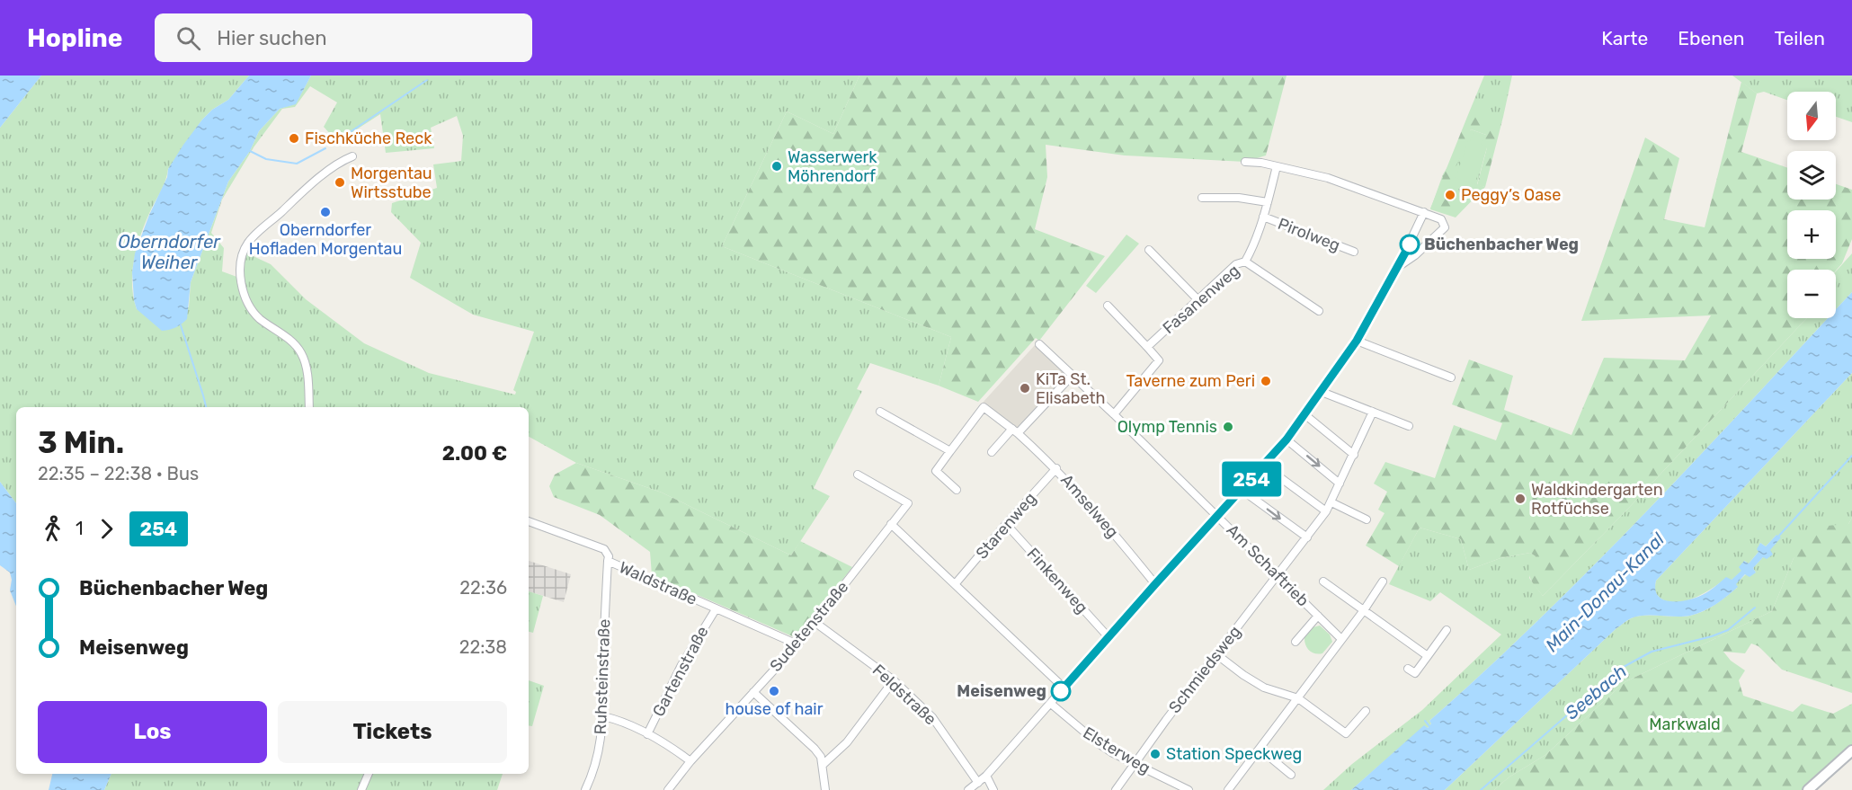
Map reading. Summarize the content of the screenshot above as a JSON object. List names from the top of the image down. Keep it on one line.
{"streets":{"street":["Pirolweg","Fasanenweg","Amselweg","Starenweg","Am Schaftrieb","Finkenweg","Waldstraße","Sudetenstraße","Schmiedsweg","Gartenstraße","Ruhsteinstraße","Feldstraße","Elsterweg"]},"crossings":[["Pirolweg","Fasanenweg"],["Fasanenweg","Am Schaftrieb"],["Amselweg","Starenweg"],["Starenweg","Finkenweg"],["Am Schaftrieb","Schmiedsweg"],["Waldstraße","Sudetenstraße"],["Waldstraße","Gartenstraße"],["Waldstraße","Ruhsteinstraße"],["Sudetenstraße","Feldstraße"],["Schmiedsweg","Elsterweg"]],"water":["Oberndorfer Weiher","Main-Donau-Kanal","Seebach"],"parks":["Markwald"],"places":["Fischküche Reck","Wasserwerk Möhrendorf","Morgentau Wirtsstube","Peggy’s Oase","Oberndorfer Hofladen Morgentau","Büchenbacher Weg","Taverne zum Peri","KiTa St. Elisabeth","Olymp Tennis","Waldkindergarten Rotfüchse","house of hair","Meisenweg","Station Speckweg"],"lines":["bus line 254"],"north":"bottom","page":{"header":"Hopline","search":"Hier suchen","nav":["Karte","Ebenen","Teilen"],"on_map":"254","map_buttons":["+","−"],"heading":["3 Min.","22:35 – 22:38 · Bus","2.00 €"],"legs":["1","254"],"list":[{"name":"Büchenbacher Weg","value":"22:36"},{"name":"Meisenweg","value":"22:38"}],"buttons":["Los","Tickets"]}}
